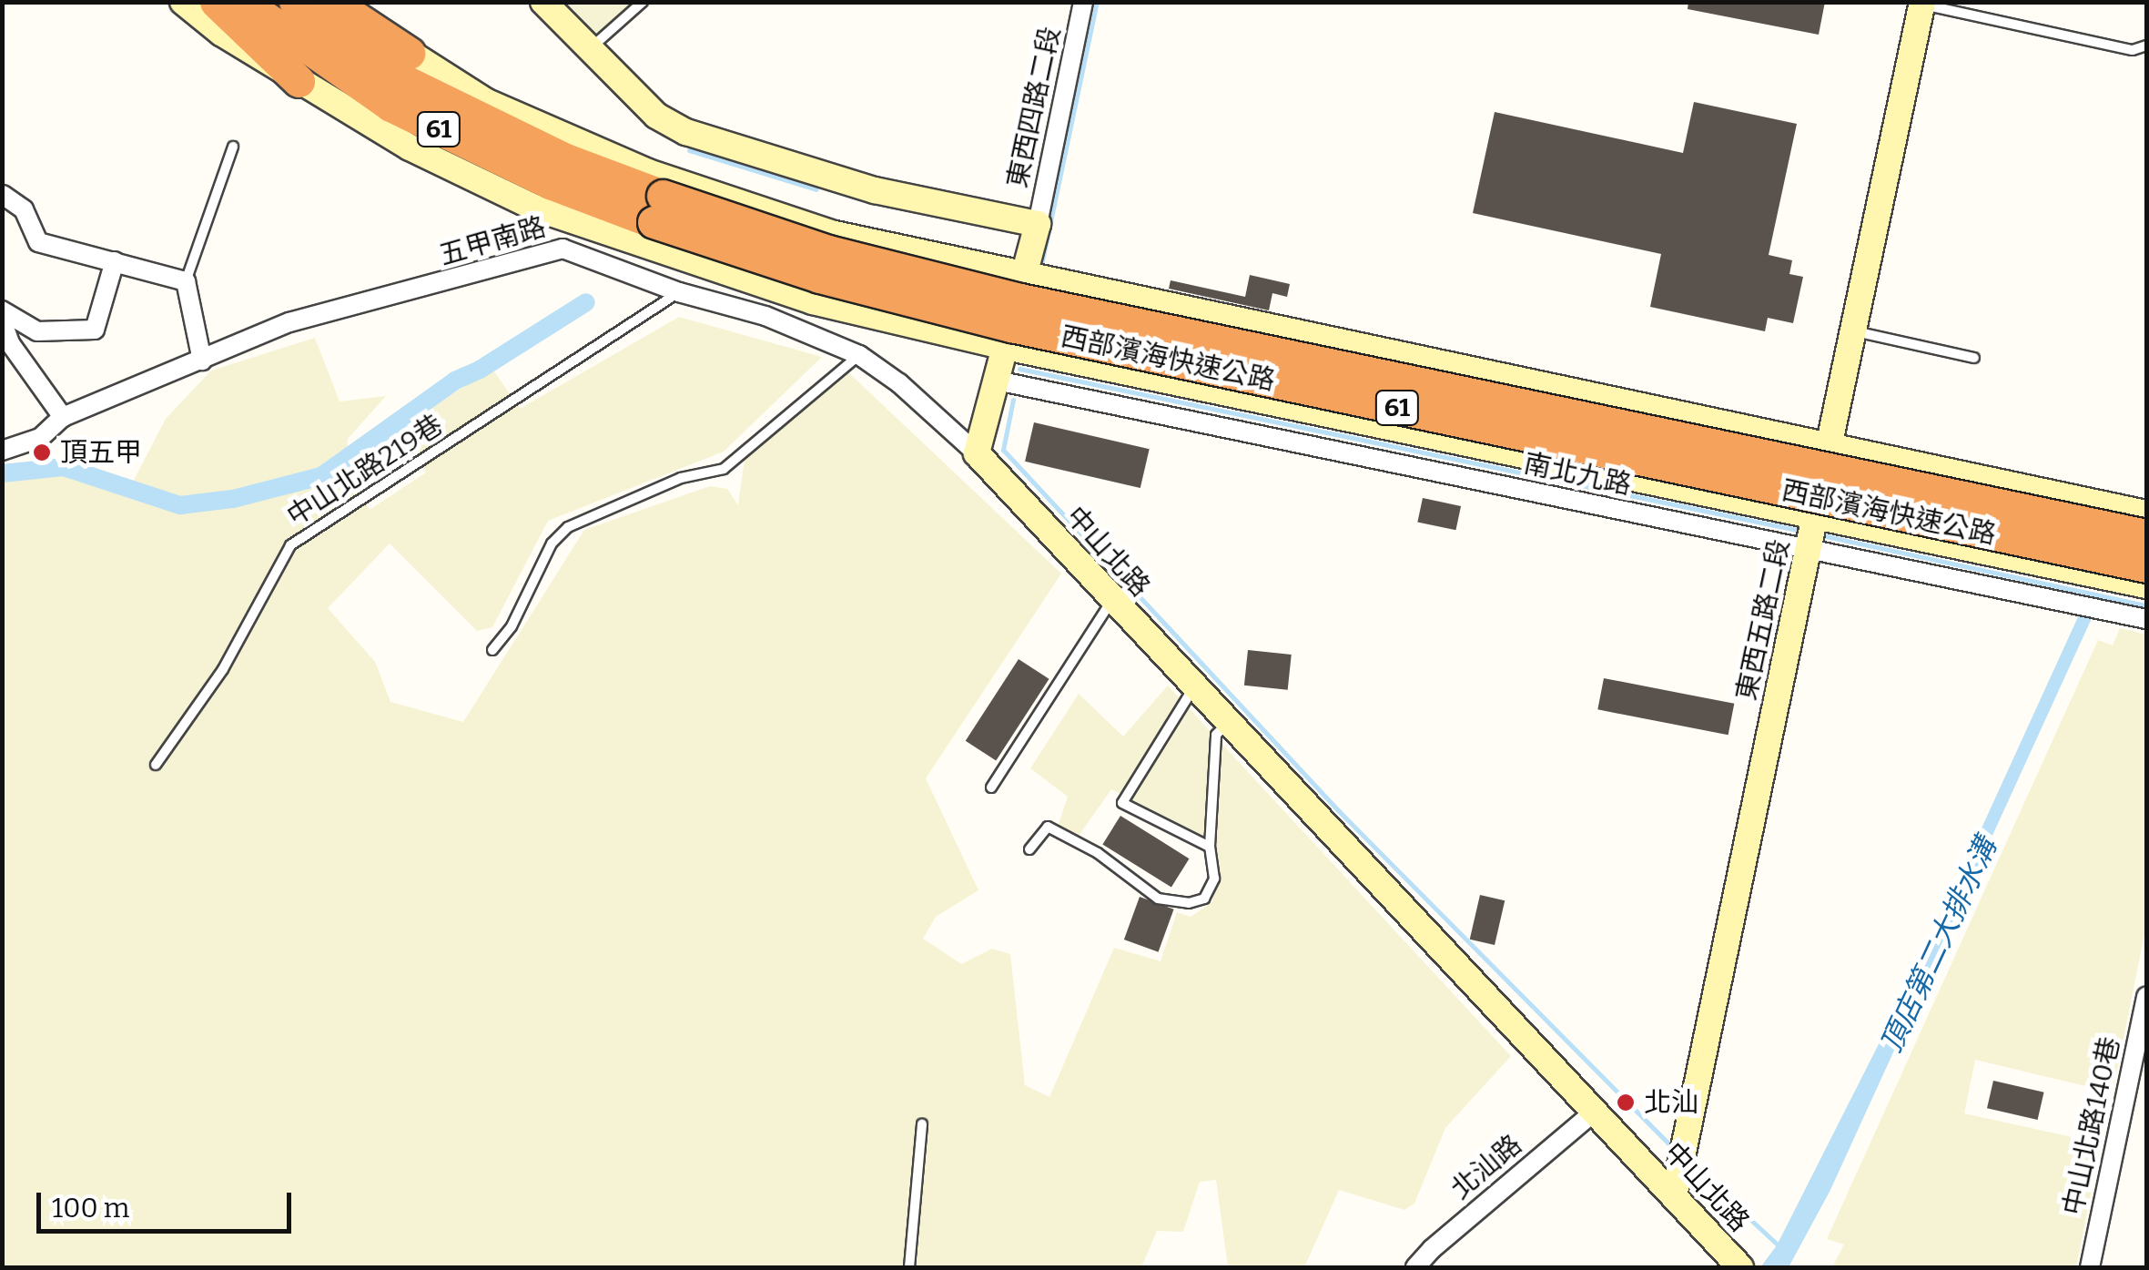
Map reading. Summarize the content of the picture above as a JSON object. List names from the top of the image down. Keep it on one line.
{"streets":{"highway":["61","西部濱海快速公路"],"street":["東西四路二段","五甲南路","南北九路","中山北路","東西五路二段","中山北路140巷","北汕路"],"lane":["中山北路219巷"]},"crossings":[["五甲南路","中山北路219巷"],["五甲南路","中山北路"],["南北九路","東西五路二段"],["中山北路","東西五路二段"],["中山北路","北汕路"]],"water":["頂店第二大排水溝"],"places":["頂五甲","北汕"],"scale_bar":"100 m"}
